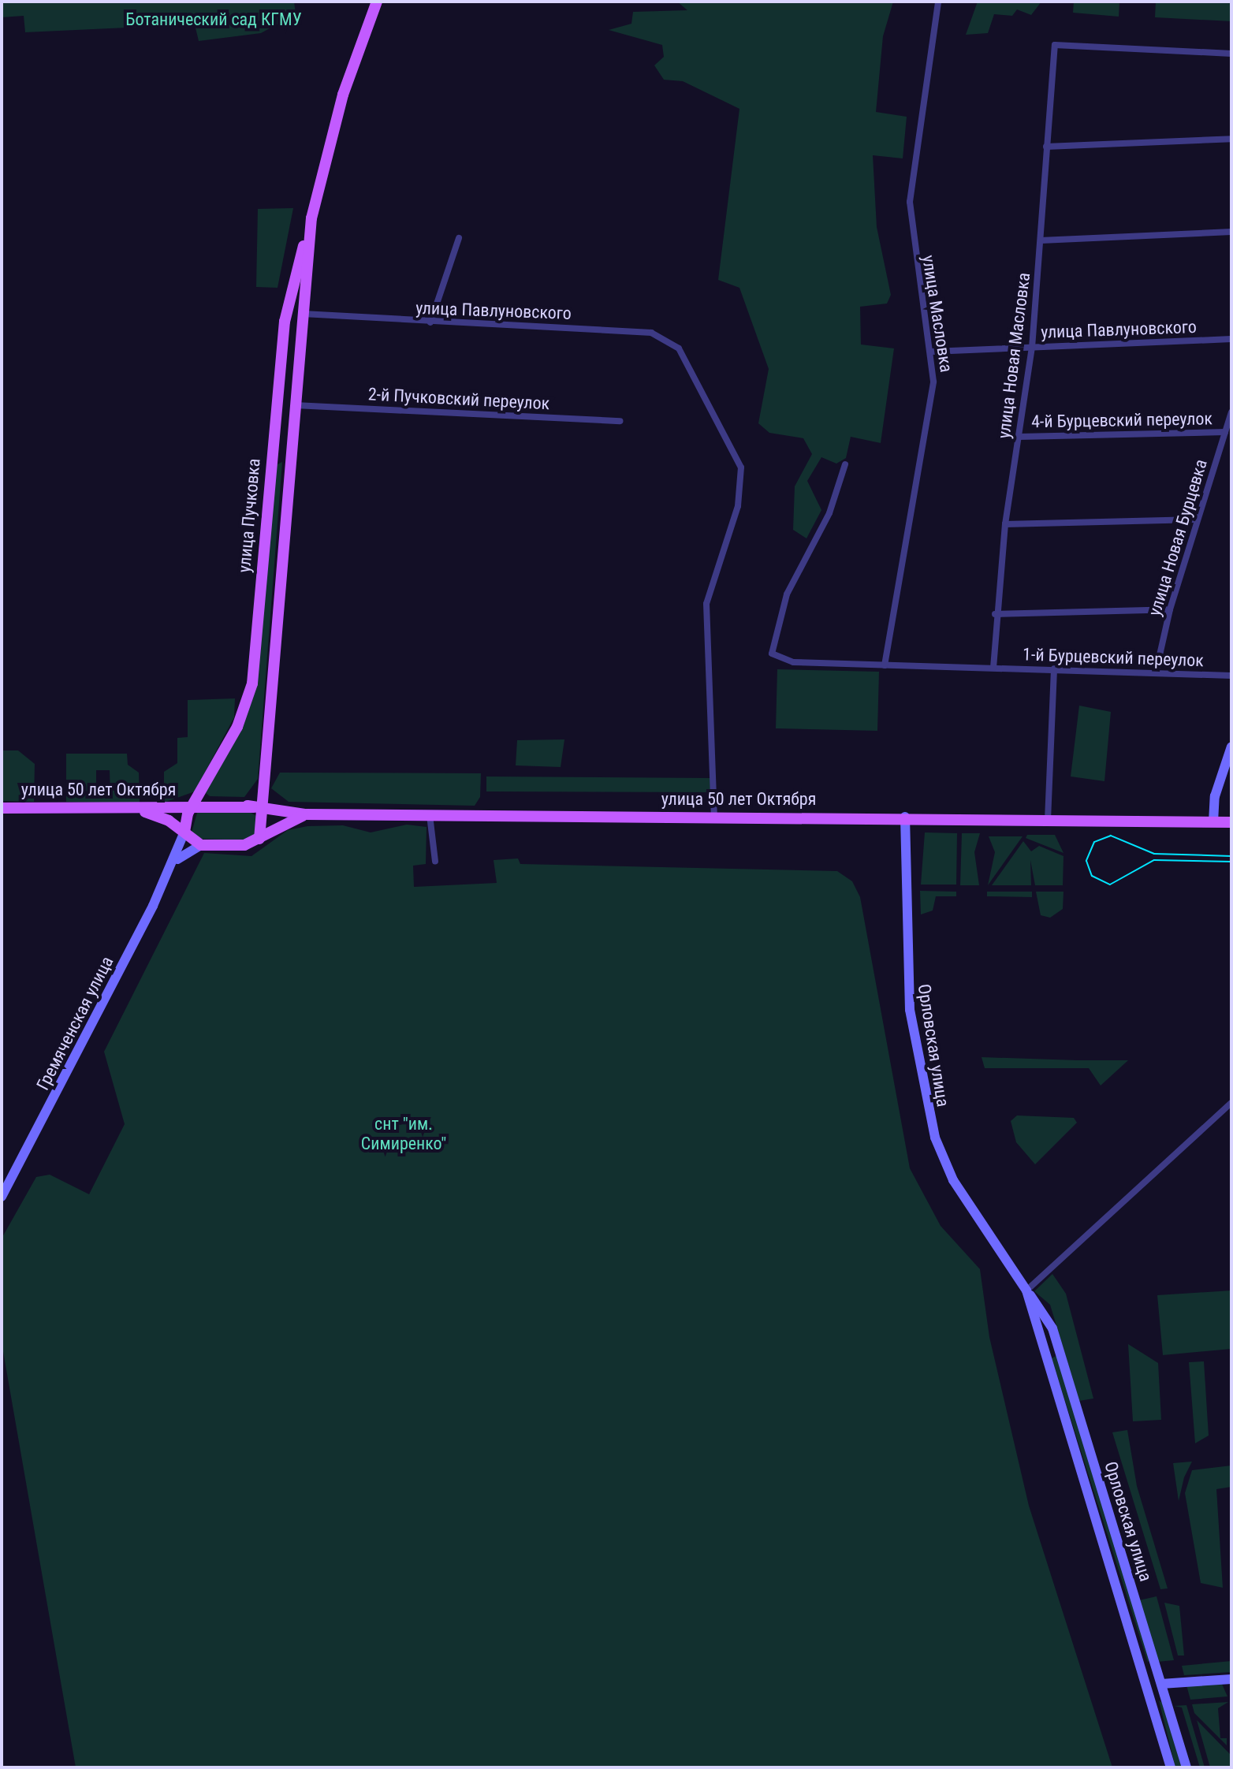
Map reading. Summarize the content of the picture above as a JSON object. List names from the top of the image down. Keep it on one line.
{"streets":{"main road":["улица Пучковка","улица 50 лет Октября"],"street":["улица Павлуновского","улица Масловка","улица Новая Масловка","2-й Пучковский переулок","4-й Бурцевский переулок","улица Новая Бурцевка","1-й Бурцевский переулок","Гремяченская улица","Орловская улица"]},"crossings":[["улица Павлуновского","улица Масловка"],["улица Павлуновского","улица Новая Масловка"],["улица Павлуновского","улица Пучковка"],["улица Павлуновского","улица 50 лет Октября"],["улица Масловка","1-й Бурцевский переулок"],["улица Новая Масловка","4-й Бурцевский переулок"],["улица Новая Масловка","1-й Бурцевский переулок"],["2-й Пучковский переулок","улица Пучковка"],["4-й Бурцевский переулок","улица Новая Бурцевка"],["улица Пучковка","улица 50 лет Октября"],["улица Пучковка","Гремяченская улица"],["улица Новая Бурцевка","1-й Бурцевский переулок"],["улица 50 лет Октября","Орловская улица"]],"parks":["Ботанический сад КГМУ","снт \"им. Симиренко\""]}
